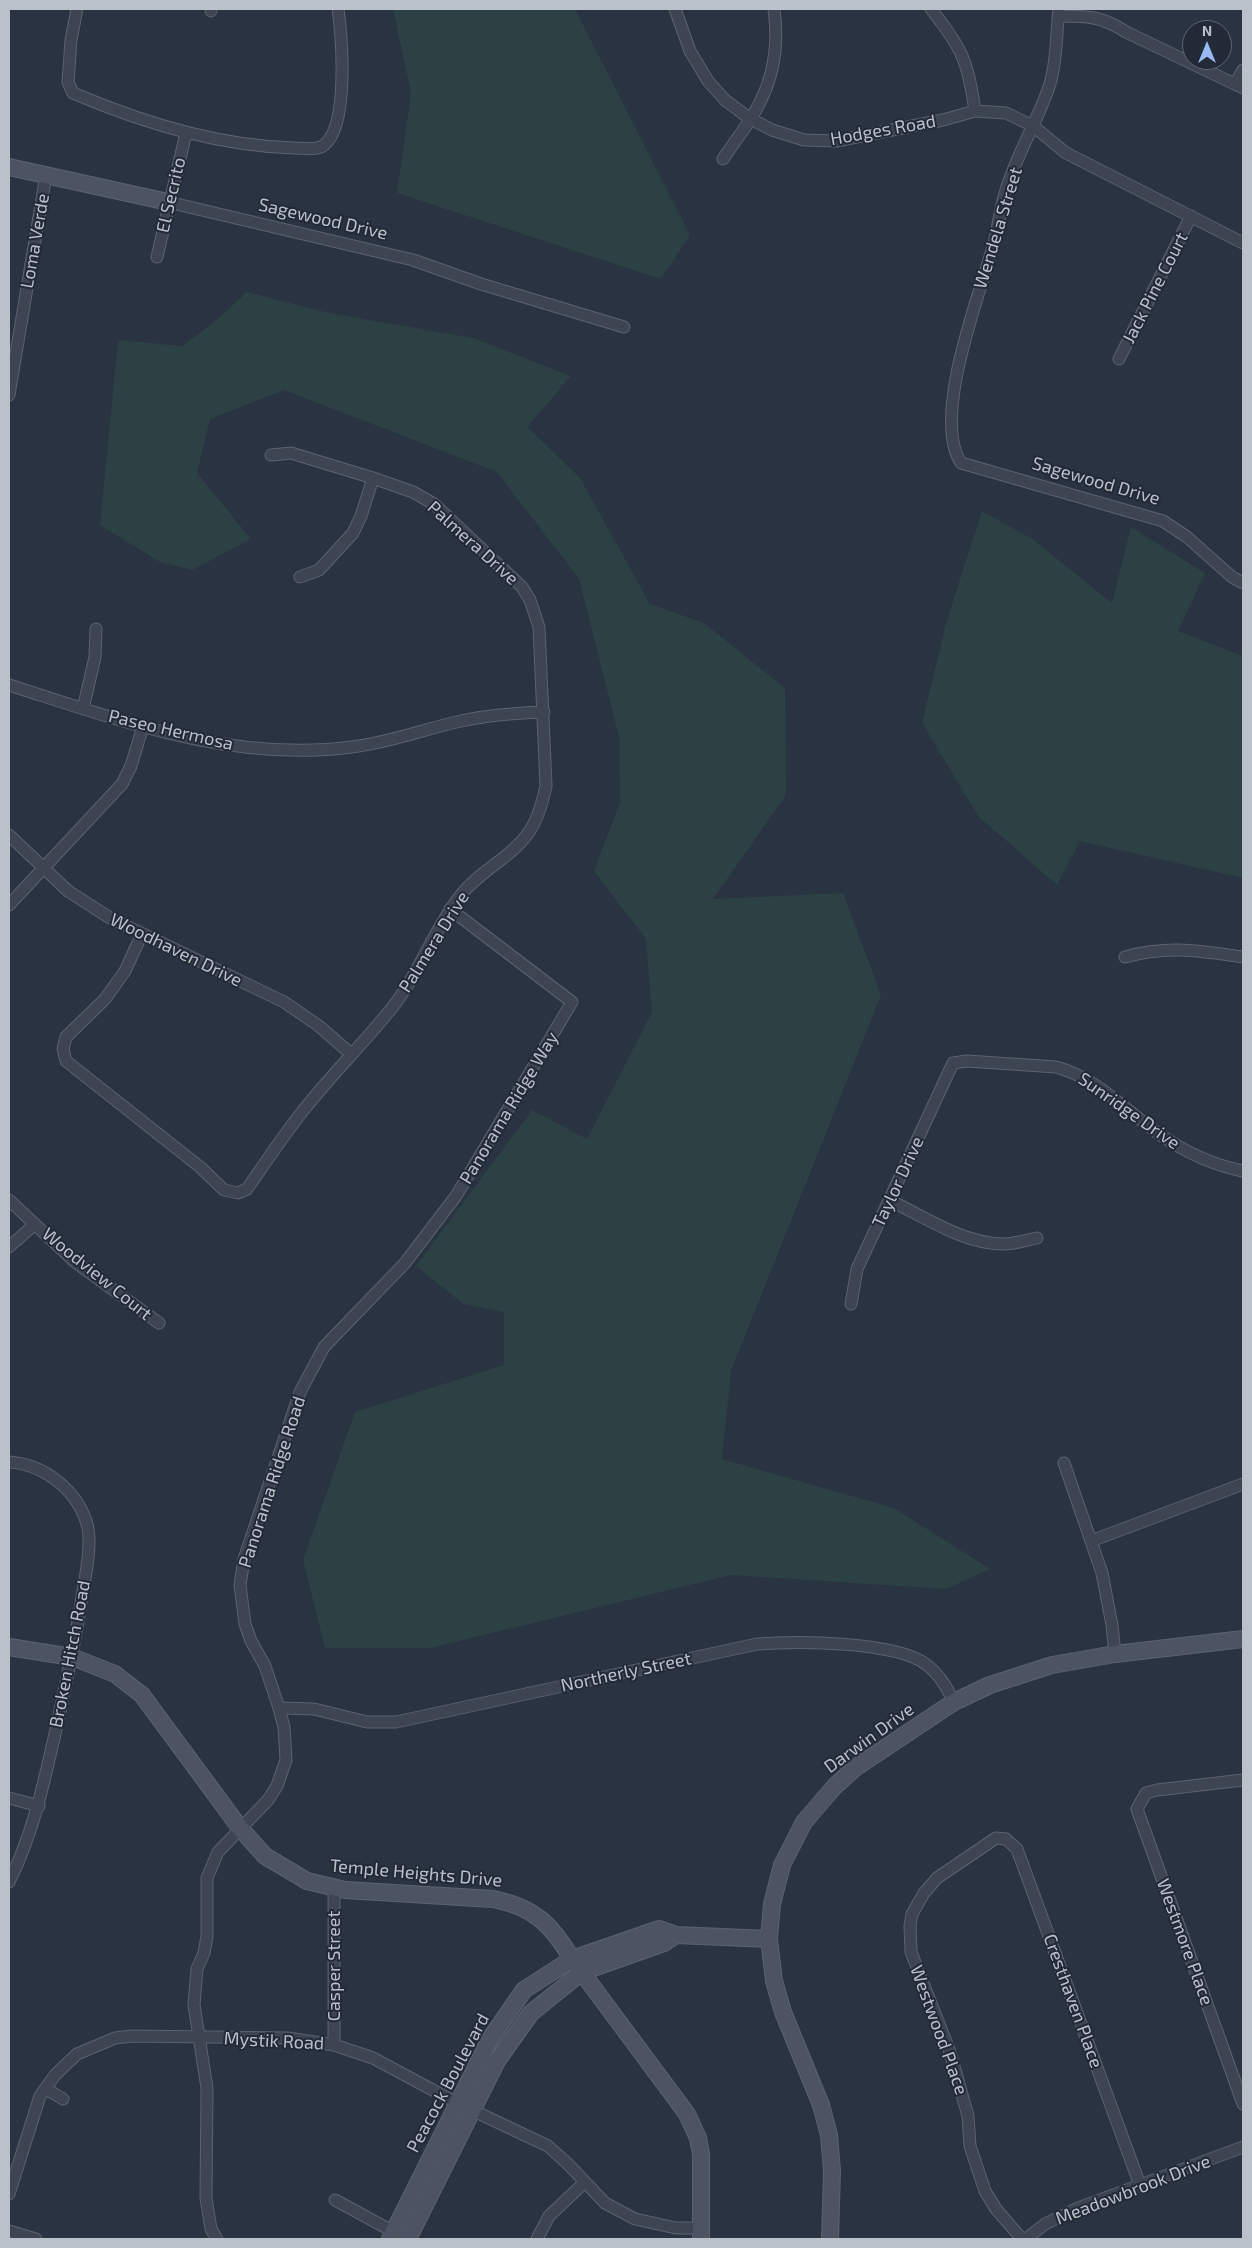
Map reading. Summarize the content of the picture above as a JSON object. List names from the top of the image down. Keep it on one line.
{"streets":{"street":["Hodges Road","El Secrito","Sagewood Drive","Wendela Street","Loma Verde","Jack Pine Court","Palmera Drive","Paseo Hermosa","Woodhaven Drive","Panorama Ridge Way","Sunridge Drive","Taylor Drive","Woodview Court","Panorama Ridge Road","Broken Hitch Road","Northerly Street","Darwin Drive","Temple Heights Drive","Westmore Place","Casper Street","Cresthaven Place","Westwood Place","Mystik Road","Peacock Boulevard","Meadowbrook Drive"]},"crossings":[["Hodges Road","Wendela Street"],["Hodges Road","Jack Pine Court"],["El Secrito","Sagewood Drive"],["Sagewood Drive","Wendela Street"],["Sagewood Drive","Loma Verde"],["Palmera Drive","Paseo Hermosa"],["Palmera Drive","Woodhaven Drive"],["Palmera Drive","Panorama Ridge Way"],["Panorama Ridge Way","Panorama Ridge Road"],["Sunridge Drive","Taylor Drive"],["Panorama Ridge Road","Northerly Street"],["Panorama Ridge Road","Temple Heights Drive"],["Panorama Ridge Road","Mystik Road"],["Broken Hitch Road","Temple Heights Drive"],["Northerly Street","Darwin Drive"],["Darwin Drive","Peacock Boulevard"],["Temple Heights Drive","Casper Street"],["Temple Heights Drive","Mystik Road"],["Temple Heights Drive","Peacock Boulevard"],["Casper Street","Mystik Road"],["Cresthaven Place","Westwood Place"],["Cresthaven Place","Meadowbrook Drive"],["Mystik Road","Peacock Boulevard"]],"north":"top"}
